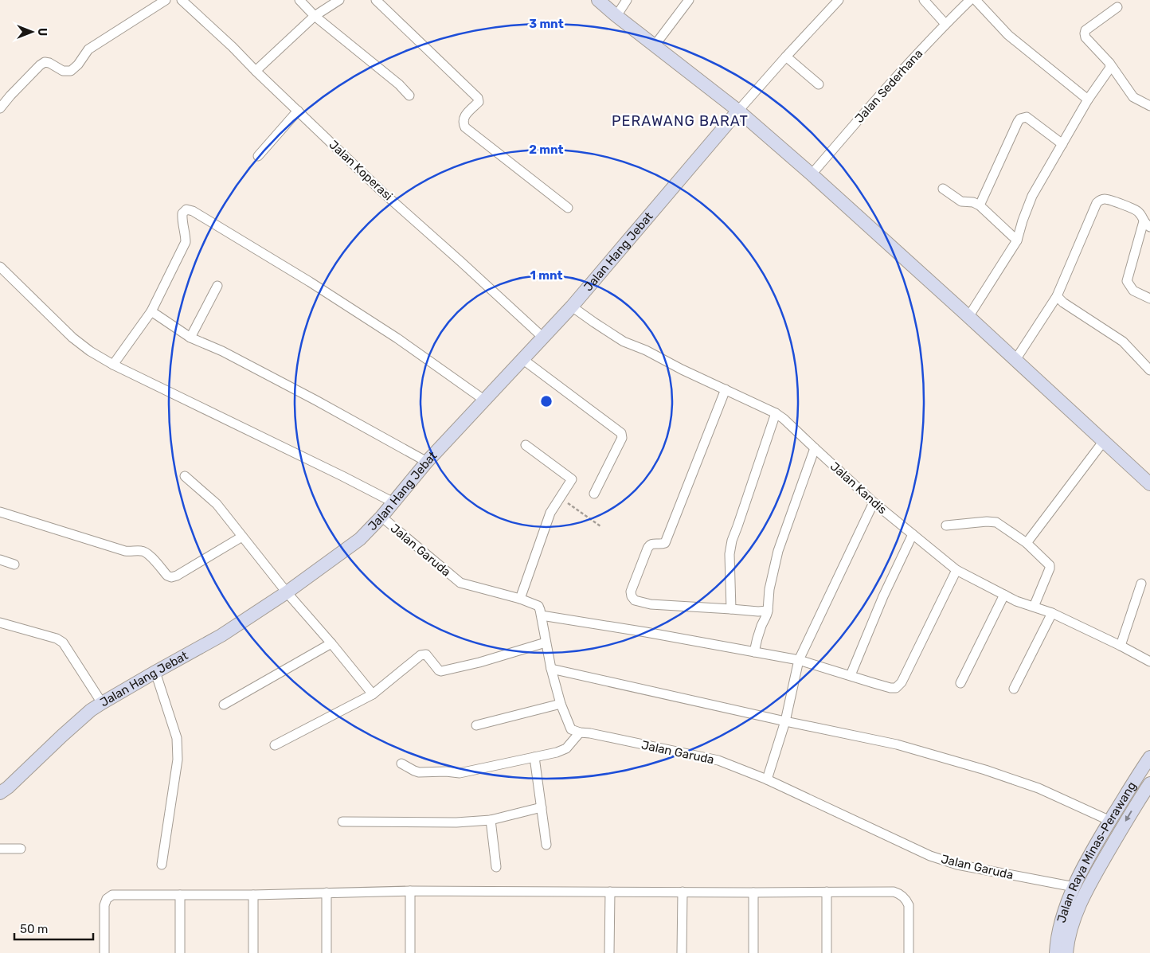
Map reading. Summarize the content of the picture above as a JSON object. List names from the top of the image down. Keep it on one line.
{"streets":{"street":["Jalan Sederhana","Jalan Koperasi","Jalan Hang Jebat","Jalan Kandis","Jalan Garuda","Jalan Raya Minas-Perawang"]},"crossings":[["Jalan Koperasi","Jalan Hang Jebat"],["Jalan Hang Jebat","Jalan Kandis"],["Jalan Hang Jebat","Jalan Garuda"],["Jalan Garuda","Jalan Raya Minas-Perawang"]],"districts":["PERAWANG BARAT"],"scale_bar":"50 m","north":"right","rings":["3 mnt","2 mnt","1 mnt"]}
